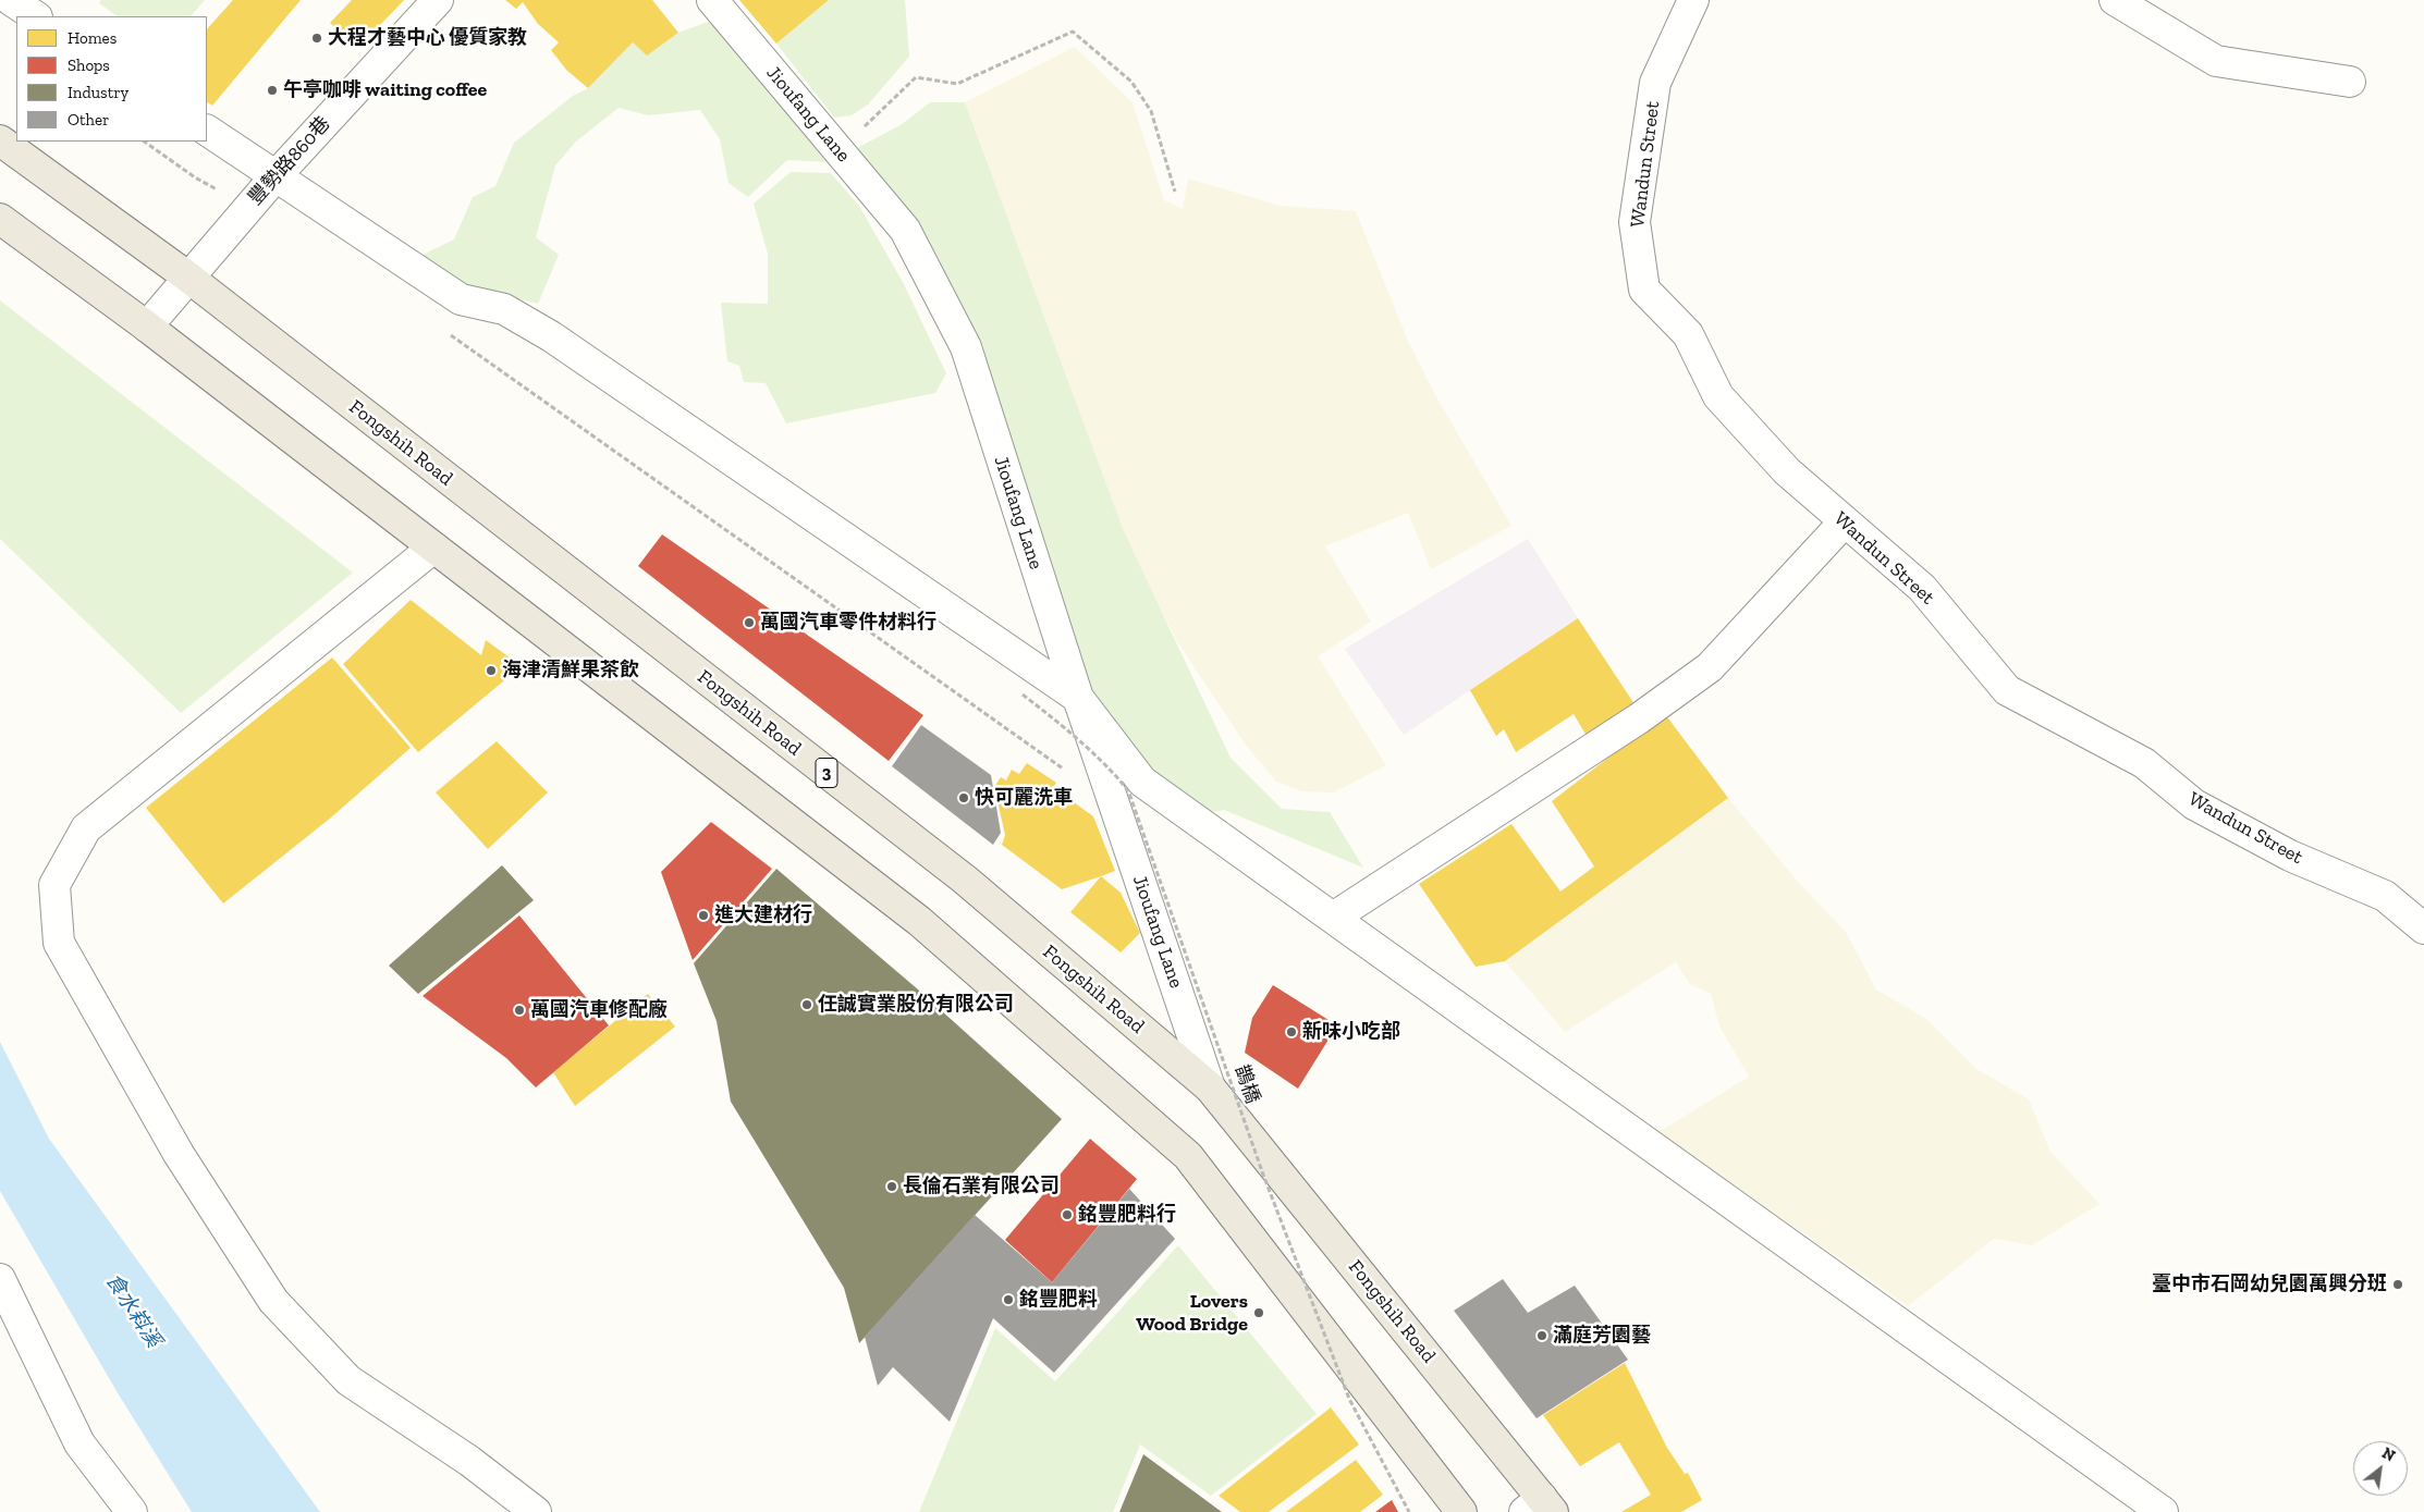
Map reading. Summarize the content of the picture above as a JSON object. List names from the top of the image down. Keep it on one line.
{"streets":{"main road":["Fongshih Road","3"],"street":["Jioufang Lane","豐勢路860巷","Wandun Street"],"path":["鵲橋"]},"crossings":[["Jioufang Lane","Fongshih Road"],["豐勢路860巷","Fongshih Road"]],"water":["食水嵙溪"],"places":["大程才藝中心 優質家教","午亭咖啡 waiting coffee","萬國汽車零件材料行","海津清鮮果茶飲","快可麗洗車","進大建材行","任誠實業股份有限公司","萬國汽車修配廠","新味小吃部","長倫石業有限公司","銘豐肥料行","臺中市石岡幼兒園萬興分班","銘豐肥料","Lovers Wood Bridge","滿庭芳園藝"],"legend":["Homes","Shops","Industry","Other"],"north":"top right"}
